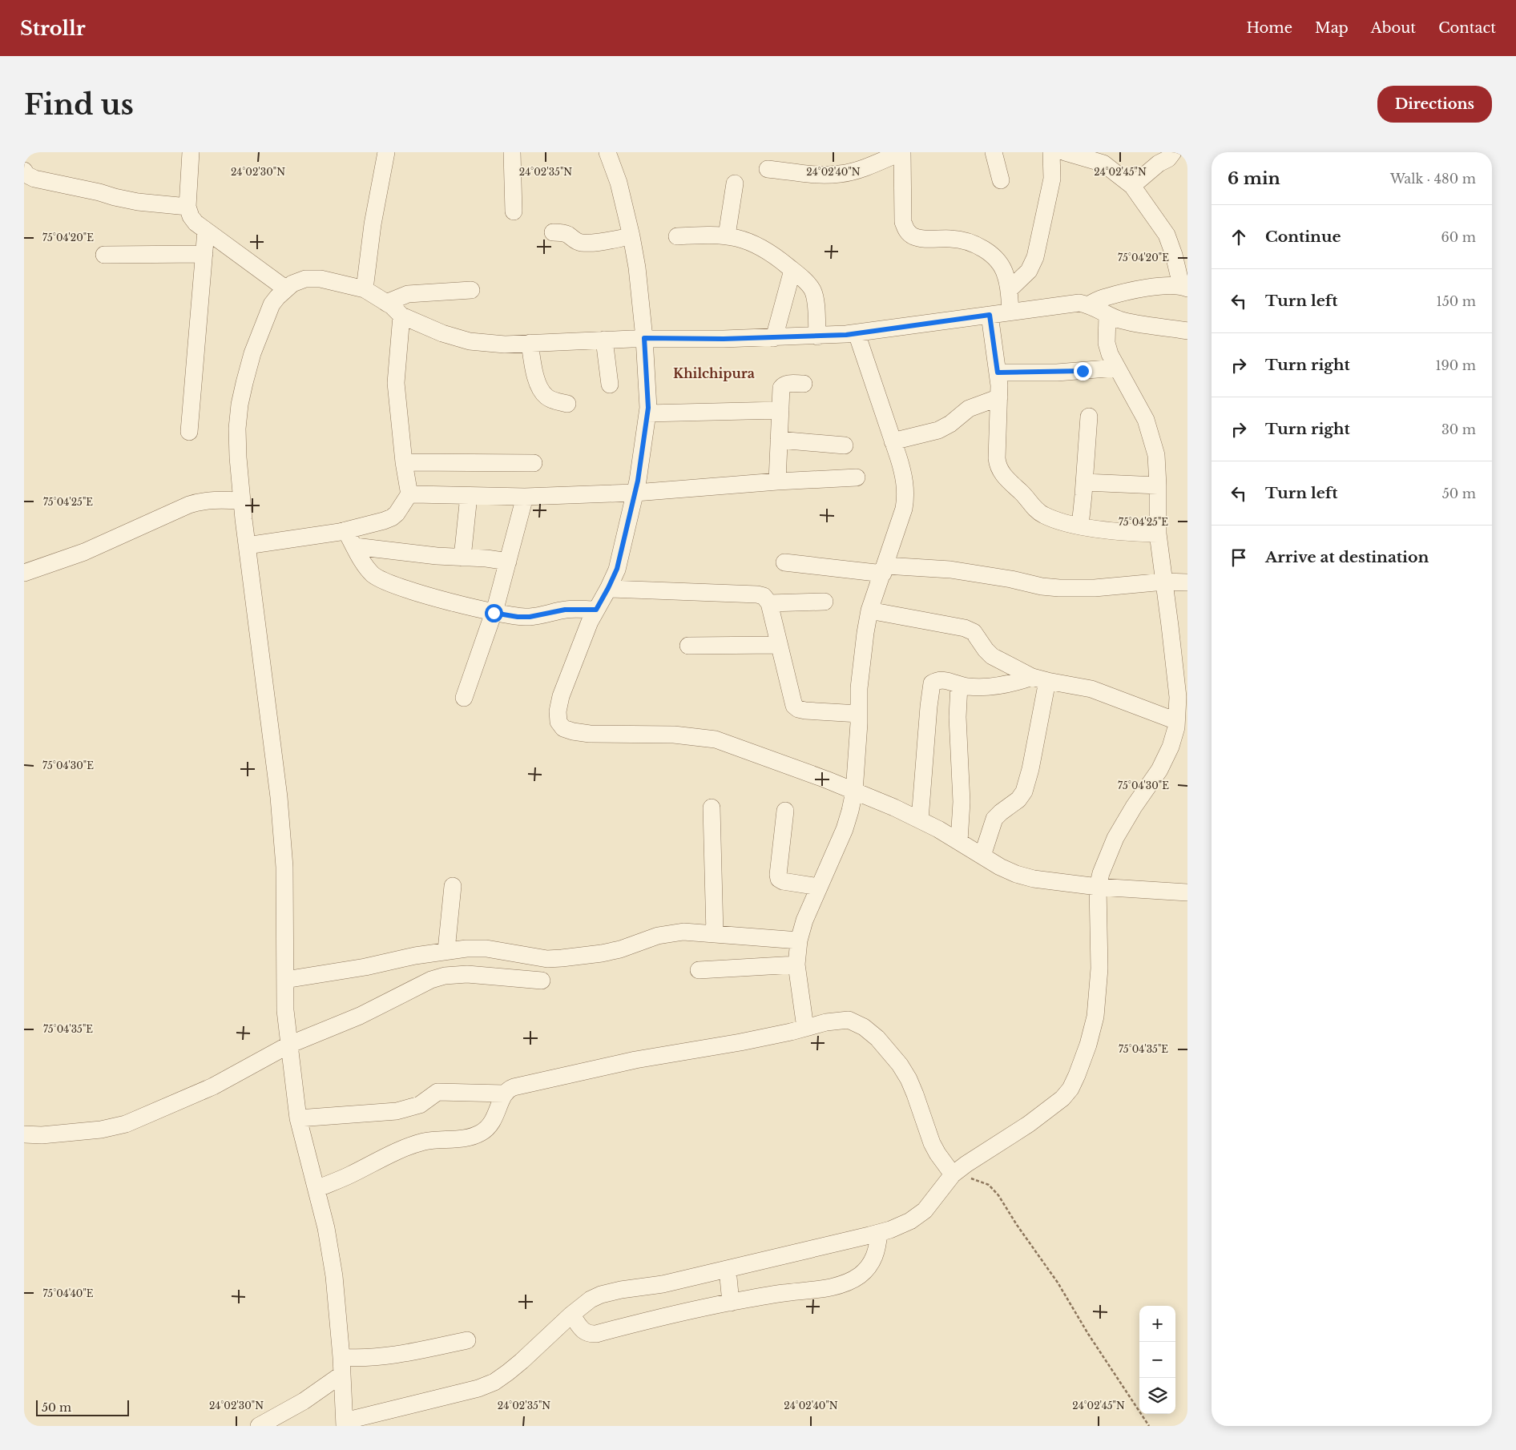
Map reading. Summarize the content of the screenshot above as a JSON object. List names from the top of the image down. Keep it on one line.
{"districts":["Khilchipura"],"scale_bar":"50 m","page":{"header":"Strollr","nav":["Home","Map","About","Contact"],"buttons":"Directions","title":"Find us","heading":["6 min","Walk · 480 m"],"list":[["Continue","60 m"],["Turn left","150 m"],["Turn right","190 m"],["Turn right","30 m"],["Turn left","50 m"],"Arrive at destination"],"map_buttons":["+","−"],"scale":"50 m"},"coordinates":["24°02'30\"N","24°02'35\"N","24°02'40\"N","24°02'45\"N","75°04'20\"E","75°04'25\"E","75°04'30\"E","75°04'35\"E","75°04'40\"E"]}
